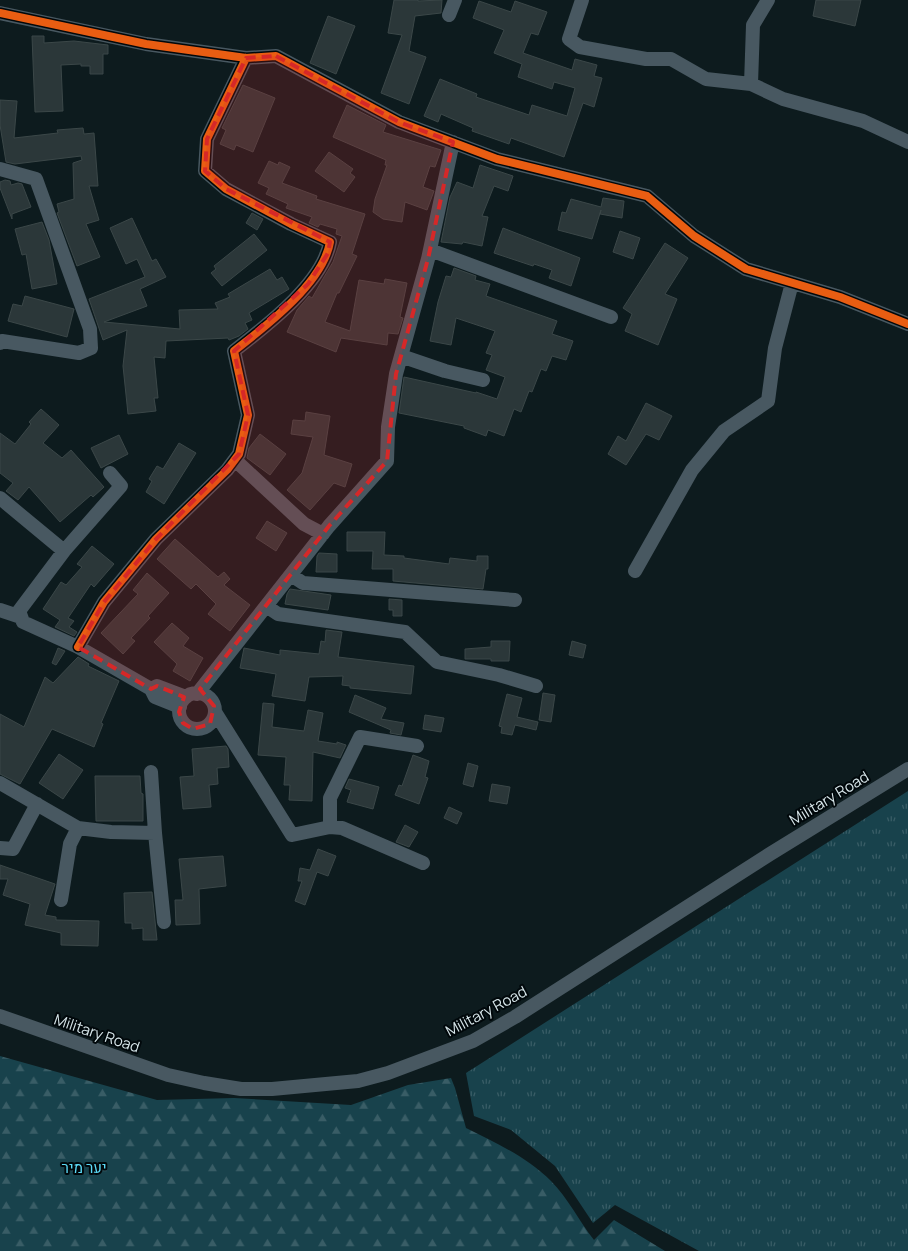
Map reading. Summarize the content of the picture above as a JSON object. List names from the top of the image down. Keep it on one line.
{"streets":{"street":["Military Road"]},"parks":["יער מיר"]}
